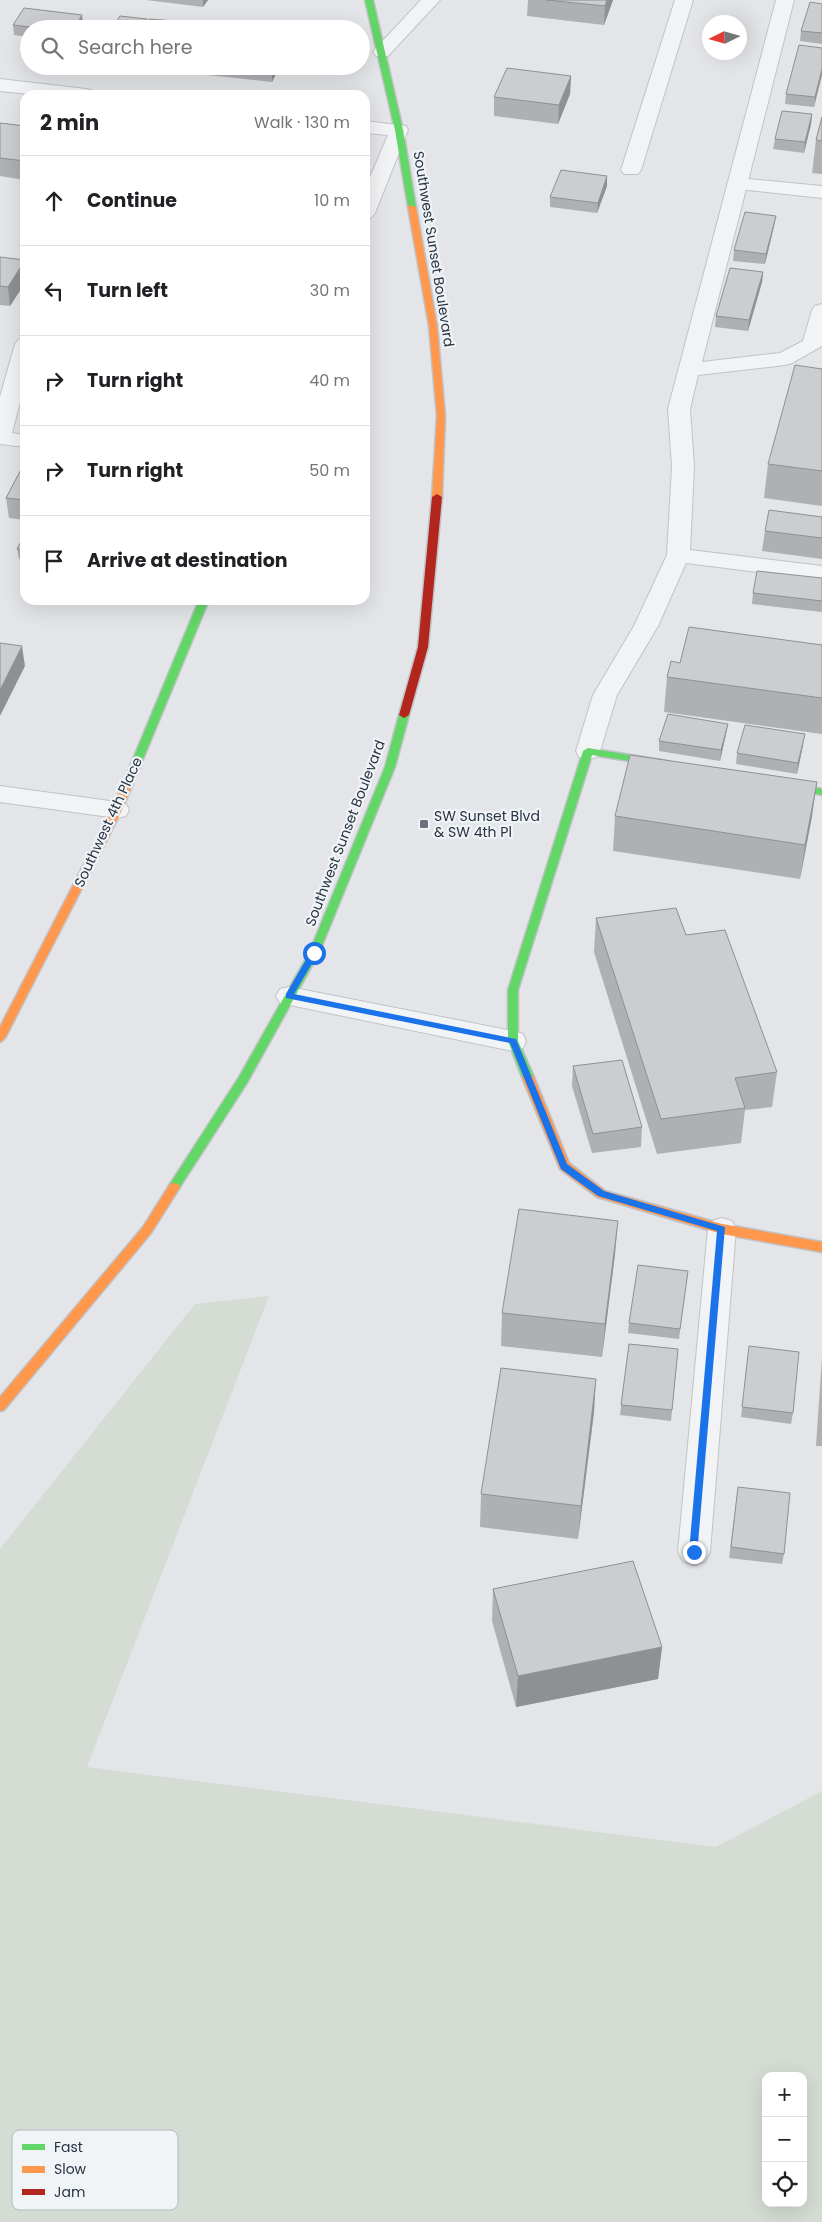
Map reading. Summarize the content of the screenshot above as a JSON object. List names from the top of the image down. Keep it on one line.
{"streets":{"main road":["Southwest Sunset Boulevard","Southwest 4th Place"]},"places":{"transit":["SW Sunset Blvd & SW 4th Pl"]},"legend":["Fast","Slow","Jam"],"north":"left","page":{"search":"Search here","heading":["2 min","Walk · 130 m"],"list":[["Continue","10 m"],["Turn left","30 m"],["Turn right","40 m"],["Turn right","50 m"],"Arrive at destination"],"map_buttons":["+","−"]}}
